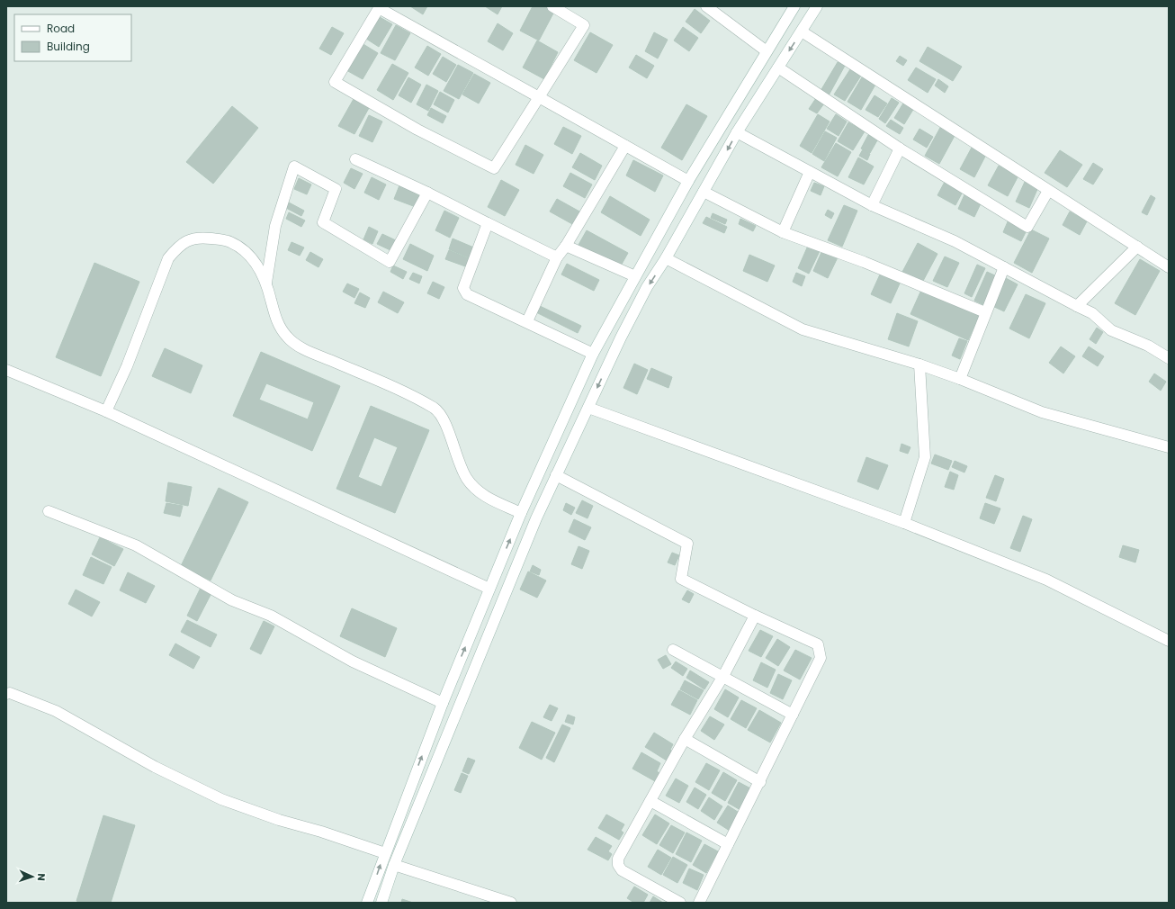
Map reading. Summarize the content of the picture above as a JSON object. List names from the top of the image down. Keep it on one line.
{"legend":["Road","Building"],"north":"right"}
